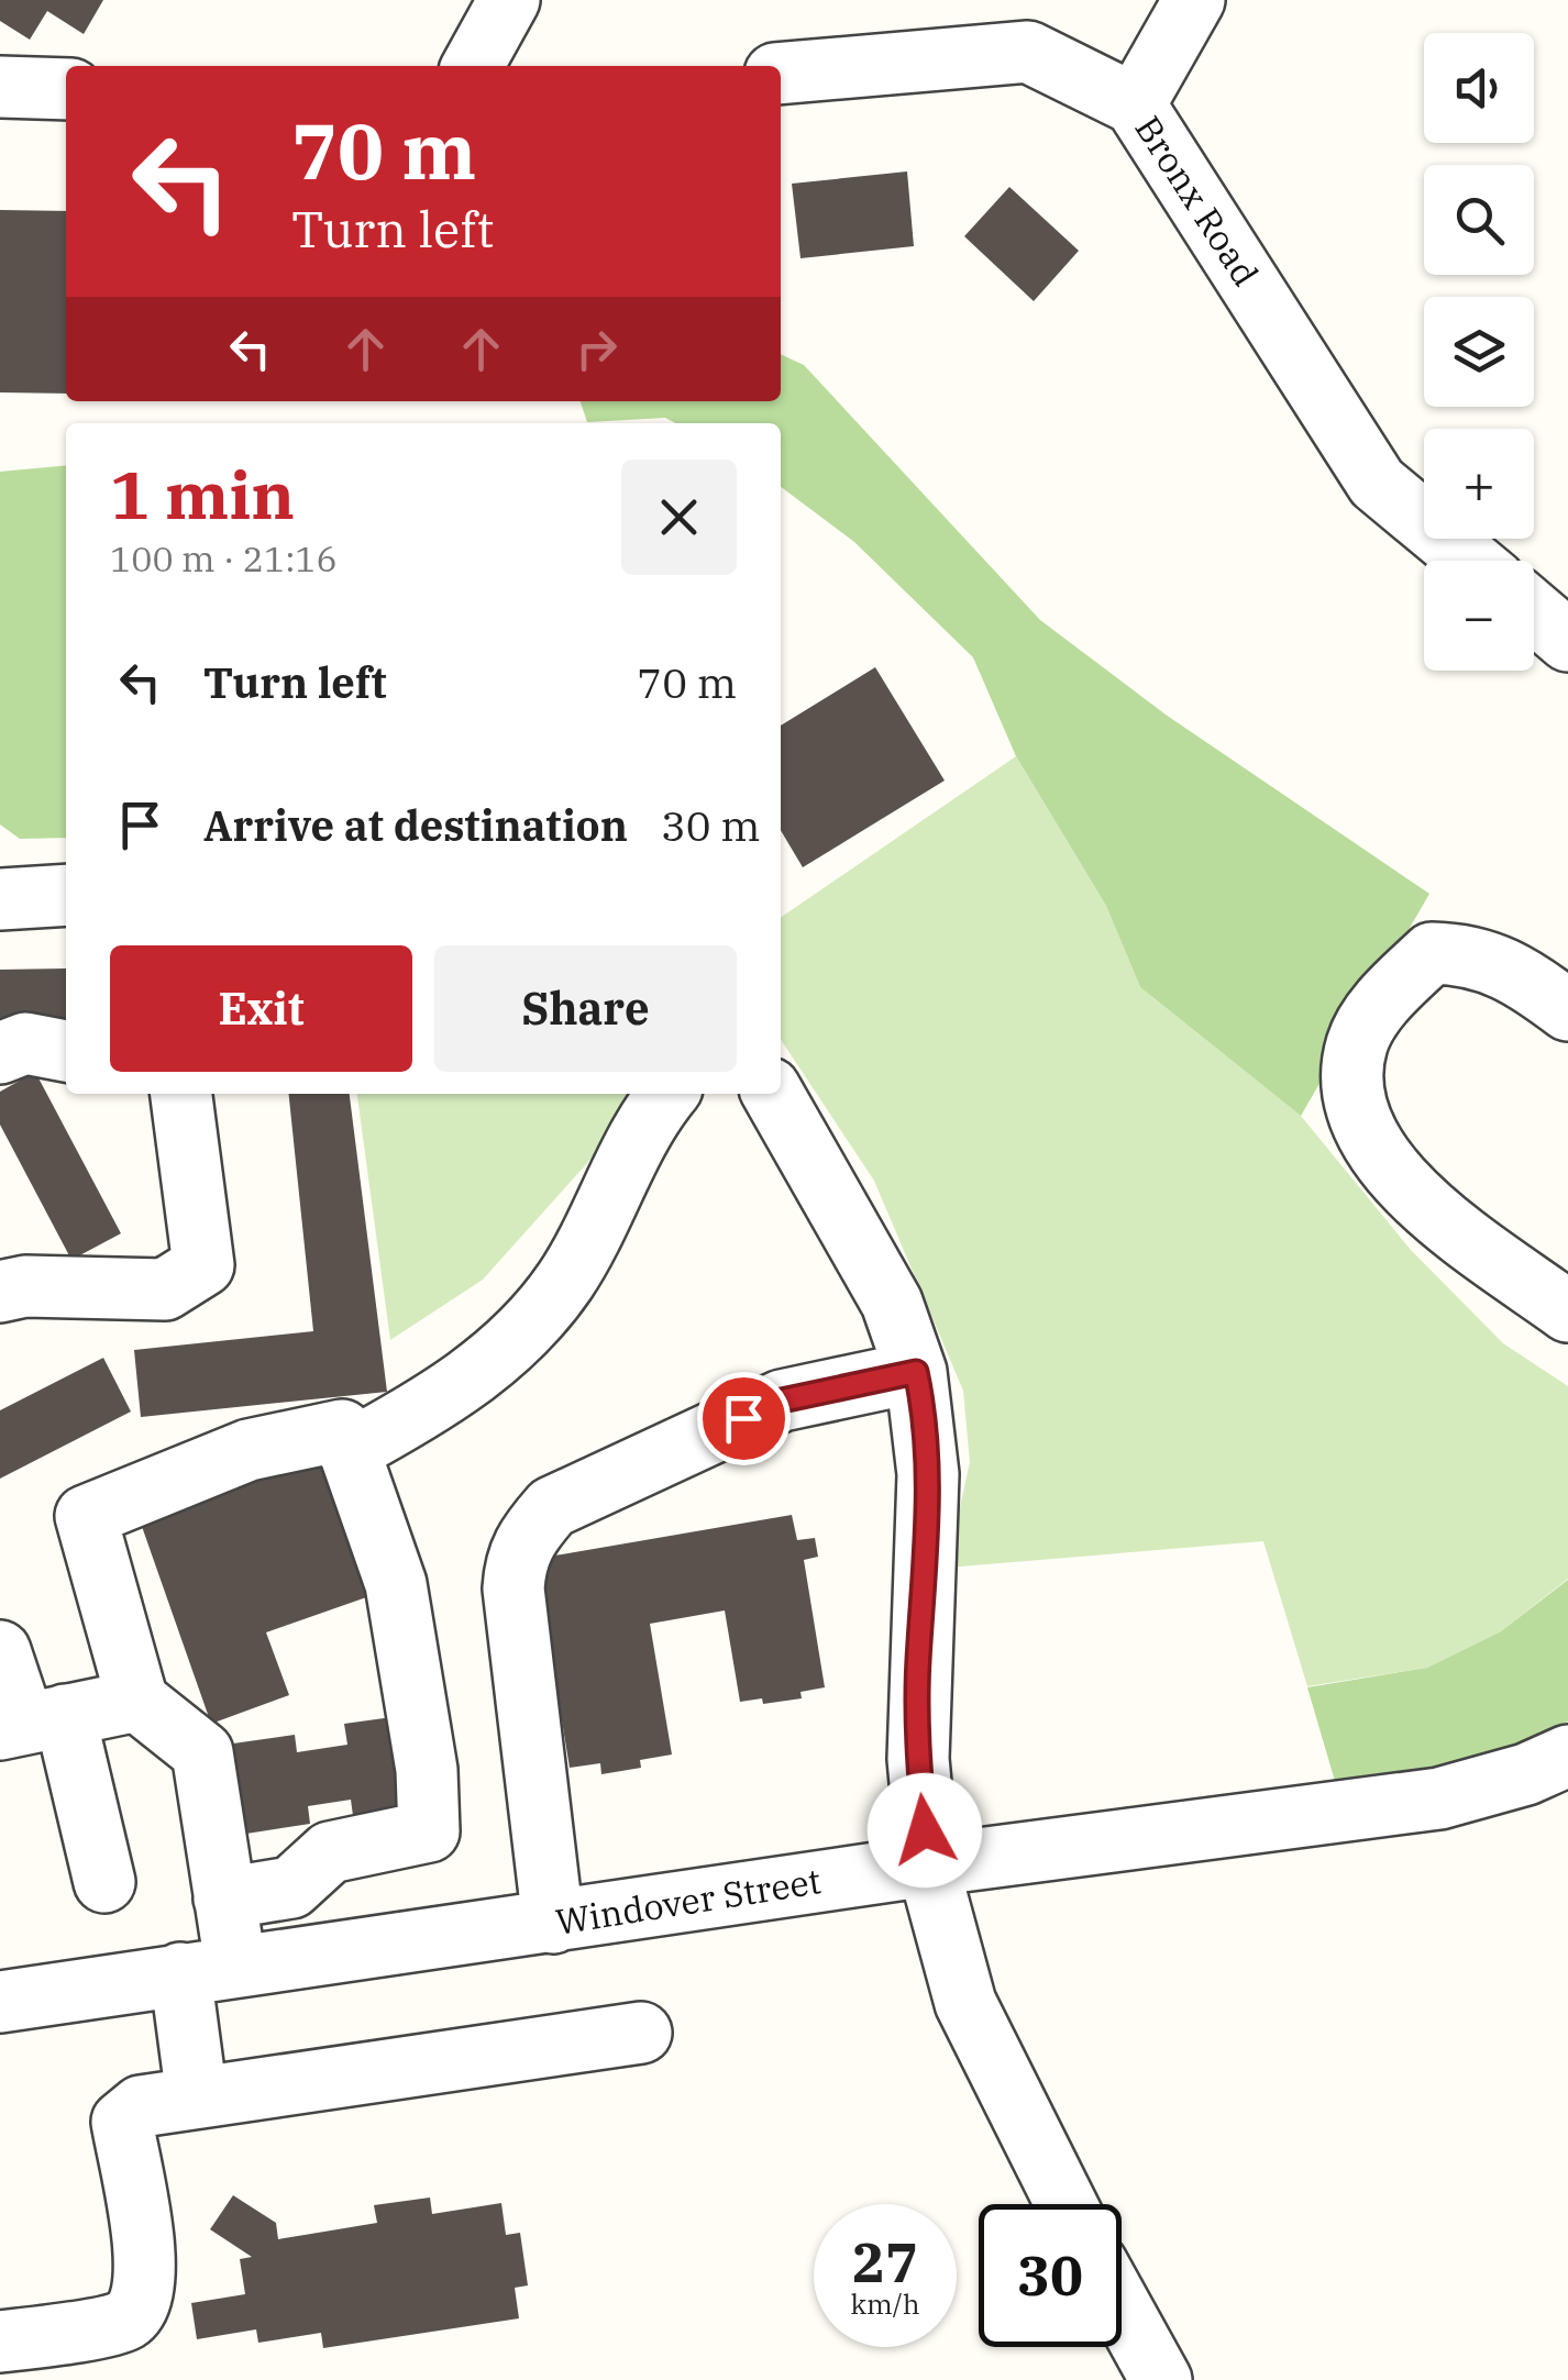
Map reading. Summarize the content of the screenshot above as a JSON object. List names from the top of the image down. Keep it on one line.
{"streets":{"street":["Bronx Road","Windover Street"]},"page":{"map_buttons":["+","−"],"turn":["70 m","Turn left"],"heading":["1 min","100 m · 21:16"],"list":[{"name":"Turn left","value":"70 m"},{"name":"Arrive at destination","value":"30 m"}],"buttons":["Exit","Share"],"speed":"27 km/h","limit":"30"}}
